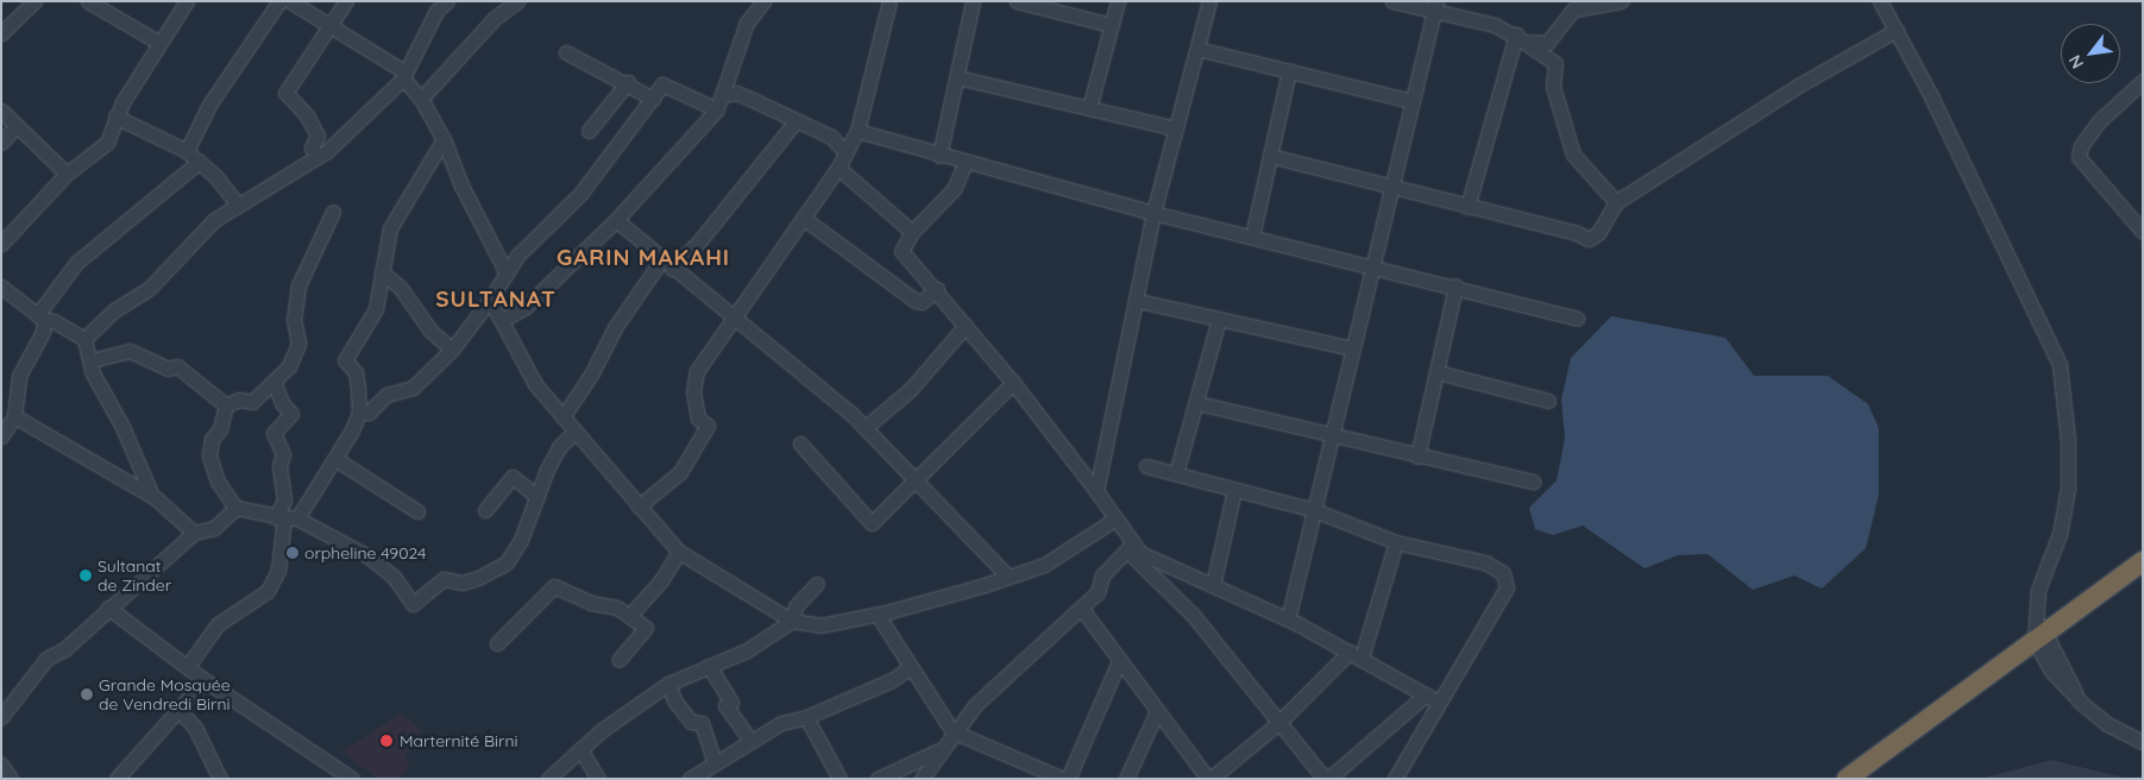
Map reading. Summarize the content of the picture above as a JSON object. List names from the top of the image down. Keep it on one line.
{"districts":["GARIN MAKAHI","SULTANAT"],"places":["orpheline 49024","Sultanat de Zinder","Grande Mosquée de Vendredi Birni","Marternité Birni"],"north":"bottom left"}
